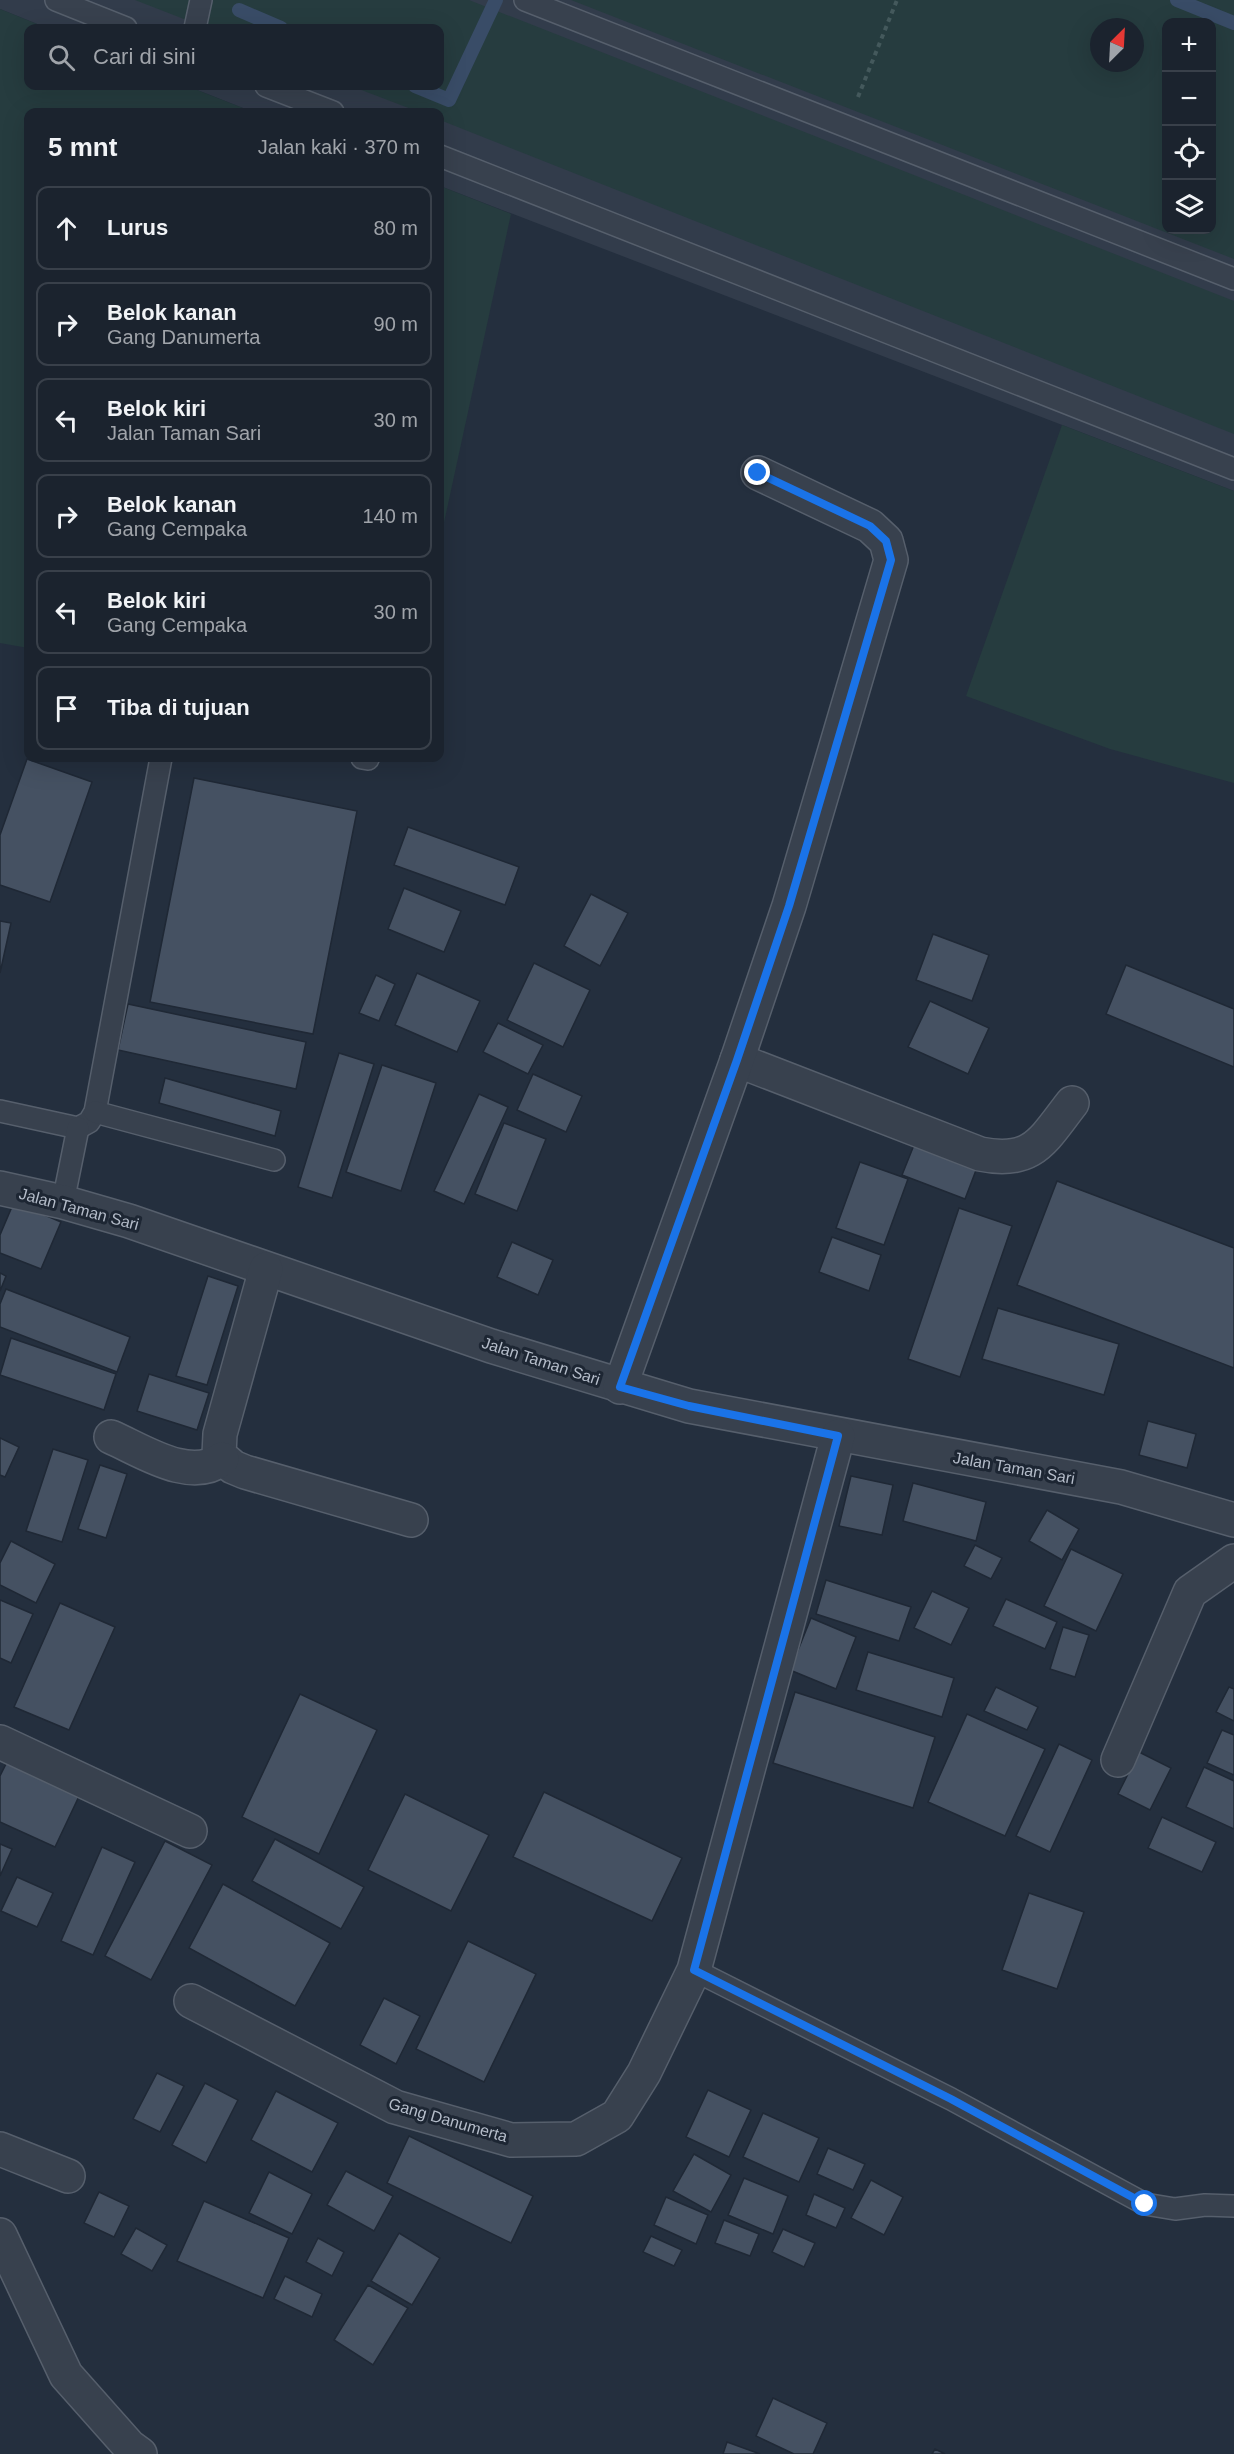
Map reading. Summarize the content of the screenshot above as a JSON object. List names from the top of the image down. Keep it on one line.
{"streets":{"street":["Jalan Taman Sari","Gang Danumerta"]},"crossings":[["Jalan Taman Sari","Gang Danumerta"]],"north":"top right","page":{"map_buttons":["+","−"],"search":"Cari di sini","heading":["5 mnt","Jalan kaki · 370 m"],"list":[["Lurus","80 m"],["Belok kanan","Gang Danumerta","90 m"],["Belok kiri","Jalan Taman Sari","30 m"],["Belok kanan","Gang Cempaka","140 m"],["Belok kiri","Gang Cempaka","30 m"],"Tiba di tujuan"]}}
